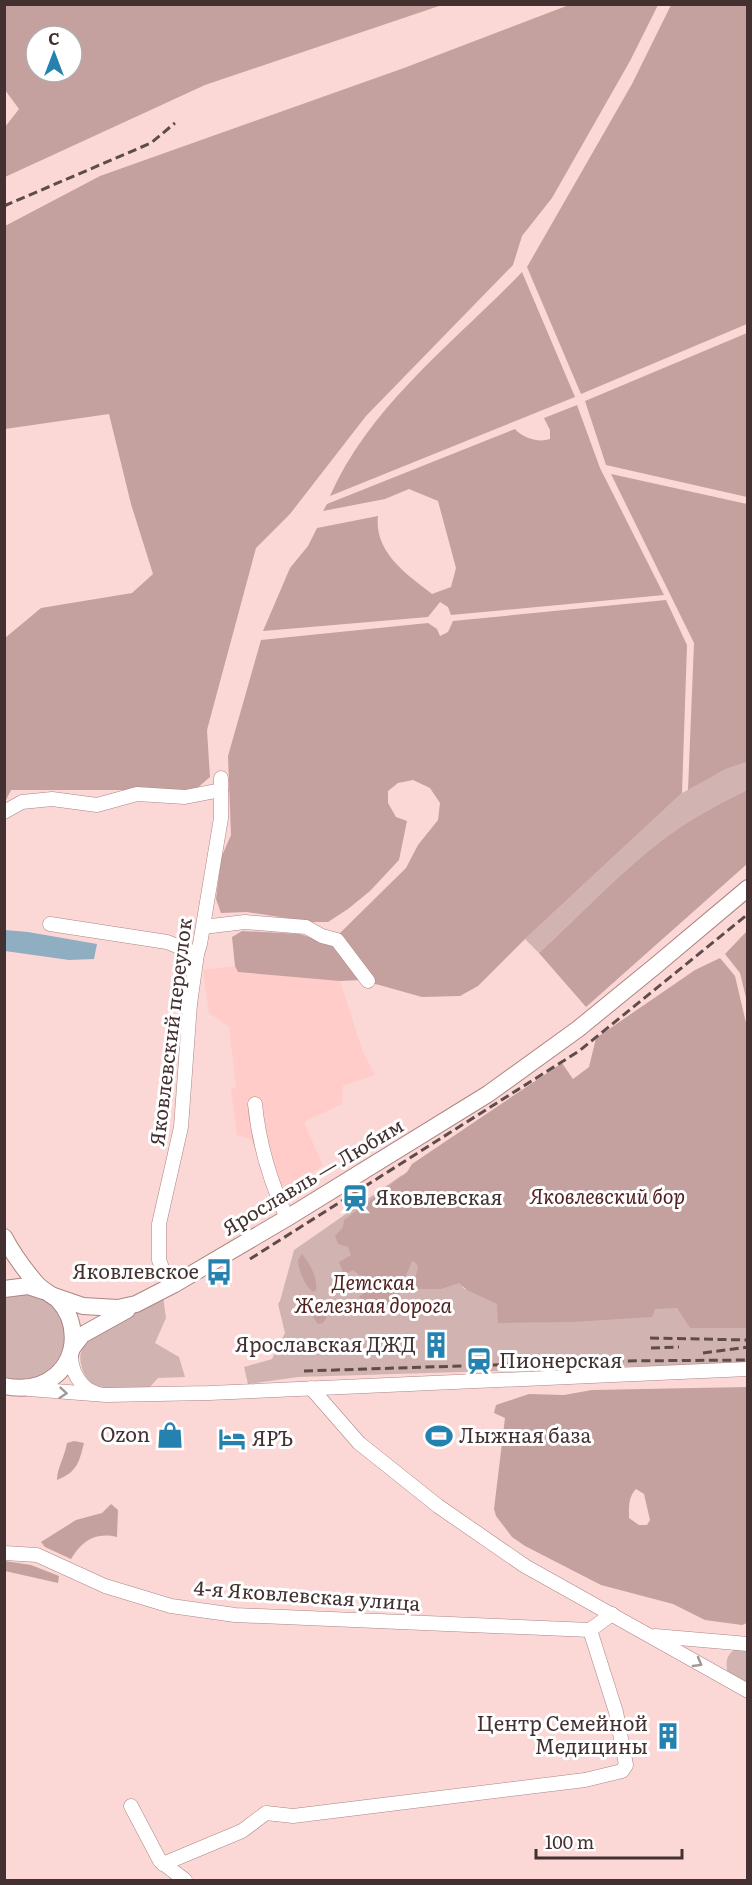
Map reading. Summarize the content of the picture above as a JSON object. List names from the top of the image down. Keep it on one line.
{"streets":{"main road":["Ярославль — Любим"],"street":["Яковлевский переулок","4-я Яковлевская улица"]},"crossings":[["Яковлевский переулок","Ярославль — Любим"]],"parks":["Яковлевский бор","Детская Железная дорога"],"places":{"station":["Яковлевская","Пионерская"],"bus stop":["Яковлевское"],"building":["Ярославская ДЖД","Центр Семейной Медицины"],"shop":["Ozon"],"sports":["Лыжная база"],"hotel":["ЯРЪ"]},"scale_bar":"100 m","north":"top"}
